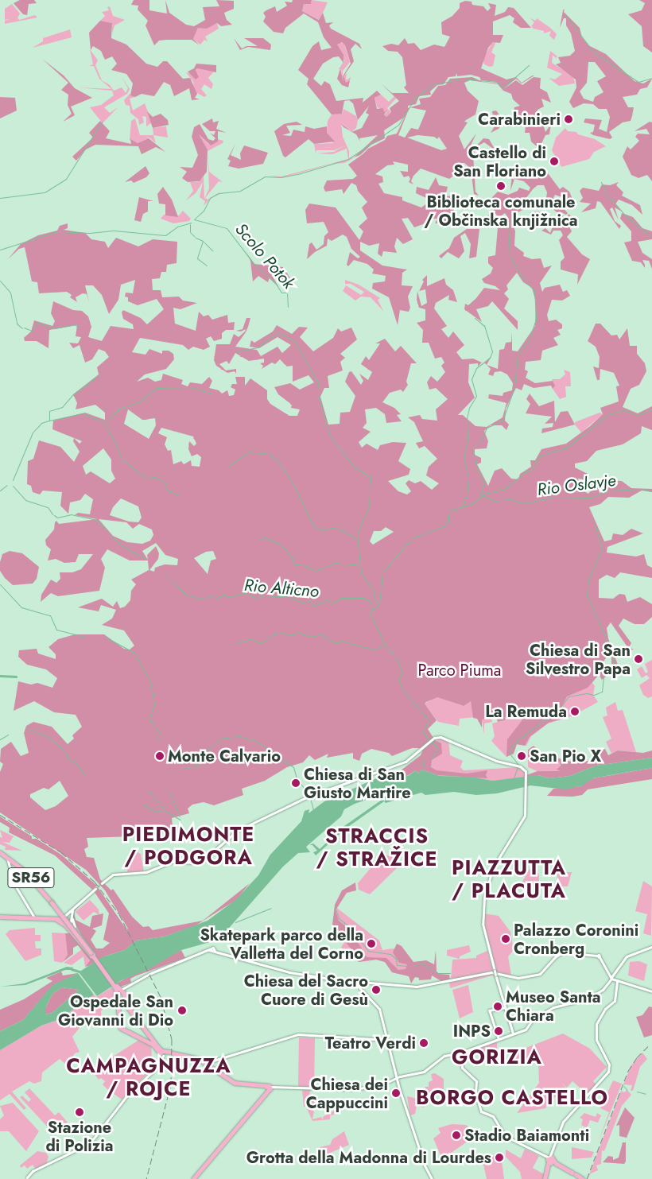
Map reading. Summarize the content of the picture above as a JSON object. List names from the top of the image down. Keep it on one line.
{"streets":{"main road":["SR56"]},"districts":["PIEDIMONTE / PODGORA","STRACCIS / STRAŽICE","PIAZZUTTA / PLACUTA","GORIZIA","CAMPAGNUZZA / ROJCE","BORGO CASTELLO"],"water":["Scolo Potok","Rio Oslavje","Rio Alticno"],"parks":["Parco Piuma"],"places":["Carabinieri","Castello di San Floriano","Biblioteca comunale / Občinska knjižnica","Chiesa di San Silvestro Papa","La Remuda","Monte Calvario","San Pio X","Chiesa di San Giusto Martire","Palazzo Coronini Cronberg","Skatepark parco della Valletta del Corno","Chiesa del Sacro Cuore di Gesù","Museo Santa Chiara","Ospedale San Giovanni di Dio","INPS","Teatro Verdi","Chiesa dei Cappuccini","Stazione di Polizia","Stadio Baiamonti","Grotta della Madonna di Lourdes"]}
